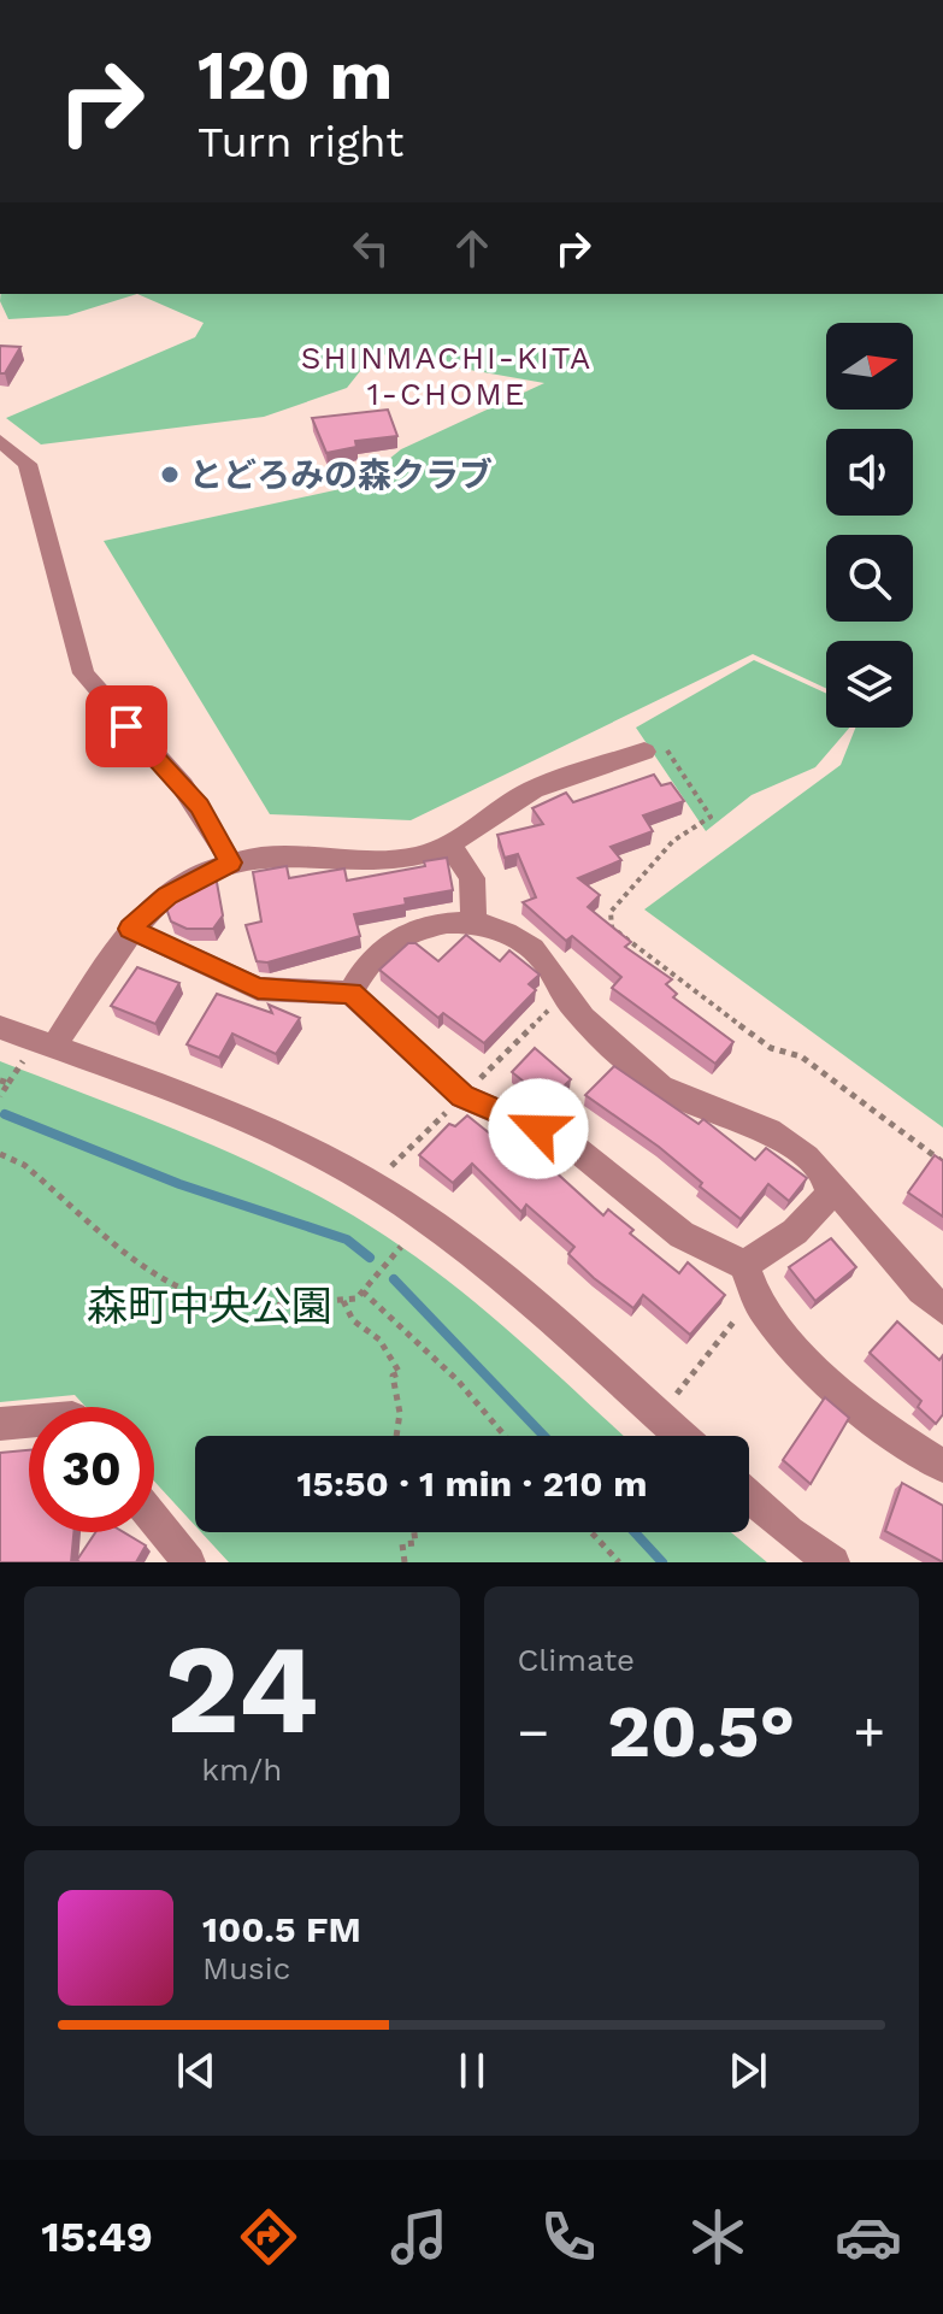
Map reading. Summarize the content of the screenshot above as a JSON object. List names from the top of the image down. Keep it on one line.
{"districts":["SHINMACHI-KITA 1-CHOME"],"parks":["森町中央公園"],"places":["とどろみの森クラブ"],"north":"right","page":{"turn":["120 m","Turn right"],"limit":"30","trip":"15:50 · 1 min · 210 m","tile":[["24","km/h"],"Climate"],"heat":["−","20.5°","+"],"song":["100.5 FM","Music"],"tabs":"15:49"}}
